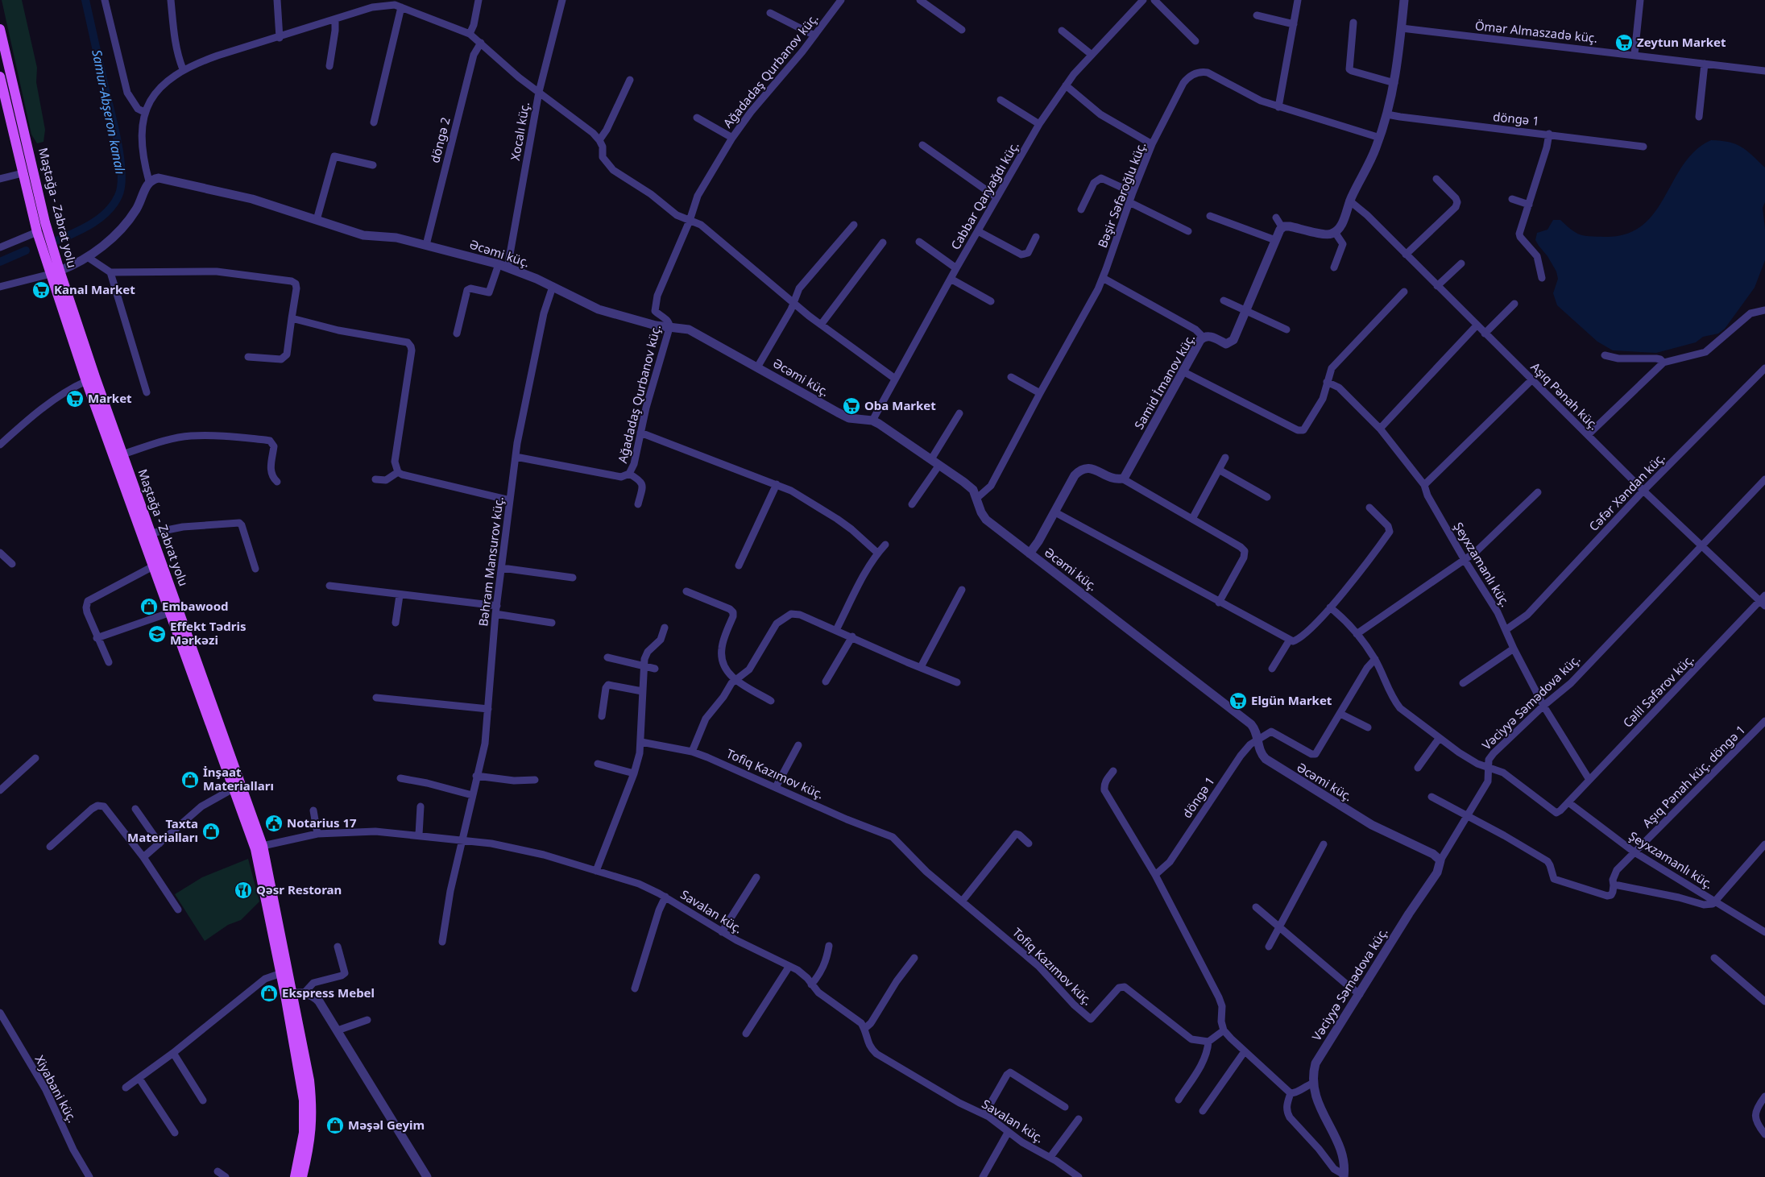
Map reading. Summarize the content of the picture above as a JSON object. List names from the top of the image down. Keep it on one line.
{"streets":{"main road":["Maştağa - Zabrat yolu"],"street":["Ömər Almaszadə küç.","Ağadadaş Qurbanov küç.","döngə 1","Xocalı küç.","döngə 2","Bəşir Səfəroğlu küç.","Cabbar Qaryağdı küç.","Əcəmi küç.","Samid İmanov küç.","Aşıq Pənah küç.","Cəfər Xəndan küç.","Bəhram Mansurov küç.","Şeyxzamanlı küç.","Cəlil Səfərov küç.","Vəciyyə Səmədova küç.","Tofiq Kazımov küç.","Aşıq Pənah küç. döngə 1","Savalan küç.","Xiyabani küç."]},"crossings":[["Ağadadaş Qurbanov küç.","Əcəmi küç."],["Ağadadaş Qurbanov küç.","Bəhram Mansurov küç."],["döngə 1","Əcəmi küç."],["Xocalı küç.","Əcəmi küç."],["döngə 2","Əcəmi küç."],["Bəşir Səfəroğlu küç.","Əcəmi küç."],["Cabbar Qaryağdı küç.","Əcəmi küç."],["Maştağa - Zabrat yolu","Savalan küç."],["Əcəmi küç.","Bəhram Mansurov küç."],["Əcəmi küç.","Vəciyyə Səmədova küç."],["Aşıq Pənah küç.","Cəfər Xəndan küç."],["Aşıq Pənah küç.","Cəlil Səfərov küç."],["Aşıq Pənah küç.","Vəciyyə Səmədova küç."],["Cəfər Xəndan küç.","Şeyxzamanlı küç."],["Bəhram Mansurov küç.","Savalan küç."],["Şeyxzamanlı küç.","Cəlil Səfərov küç."],["Şeyxzamanlı küç.","Vəciyyə Səmədova küç."],["Şeyxzamanlı küç.","Aşıq Pənah küç. döngə 1"],["Cəlil Səfərov küç.","Vəciyyə Səmədova küç."]],"water":["Samur-Abşeron kanalı"],"places":{"supermarket":["Zeytun Market","Kanal Market","Market","Oba Market","Elgün Market"],"shop":["Embawood","İnşaat Materialları","Taxta Materialları","Ekspress Mebel","Məşəl Geyim"],"school or university":["Effekt Tədris Mərkəzi"],"public building":["Notarius 17"],"restaurant":["Qəsr Restoran"]}}
